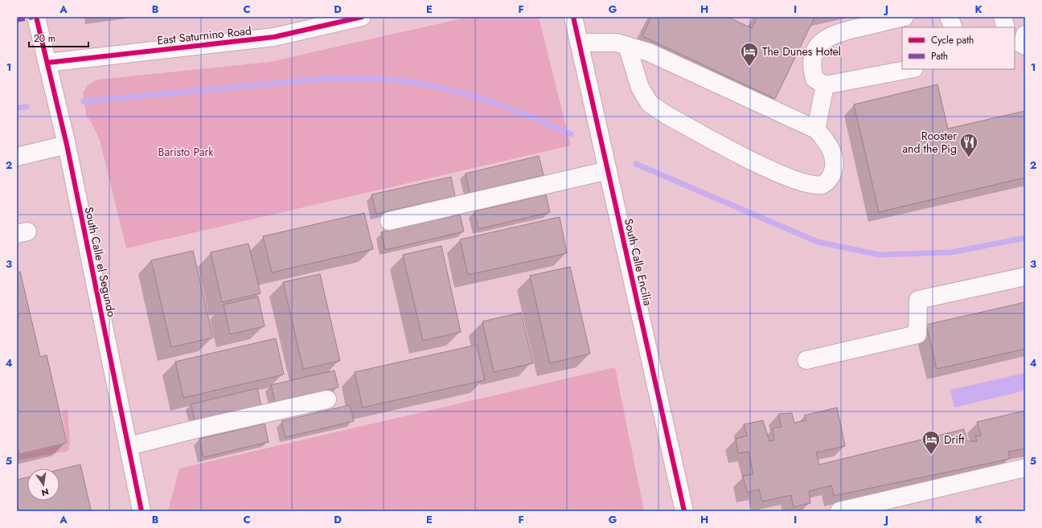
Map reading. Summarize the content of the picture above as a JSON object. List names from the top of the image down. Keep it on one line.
{"streets":{"street":["East Saturnino Road","South Calle el Segundo","South Calle Encilia"]},"crossings":[["East Saturnino Road","South Calle el Segundo"]],"parks":["Baristo Park"],"places":{"hotel":["The Dunes Hotel","Drift"],"restaurant":["Rooster and the Pig"]},"legend":["Cycle path","Path"],"scale_bar":"20 m","north":"bottom","grid":{"columns":["A","B","C","D","E","F","G","H","I","J","K"],"rows":["1","2","3","4","5"]}}
